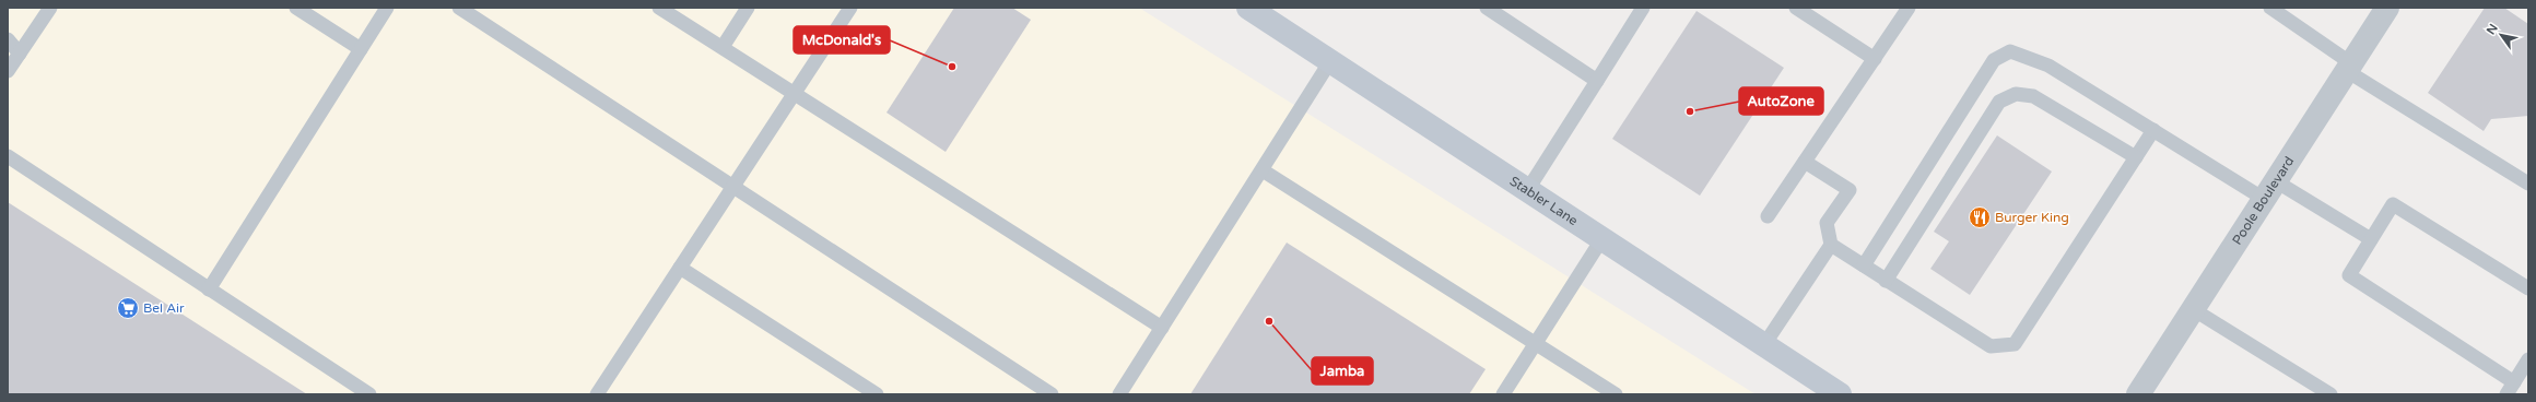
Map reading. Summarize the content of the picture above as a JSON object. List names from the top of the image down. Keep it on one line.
{"streets":{"main road":["Stabler Lane"],"street":["Poole Boulevard"]},"places":{"other":["McDonald's","AutoZone","Jamba"],"restaurant":["Burger King"],"supermarket":["Bel Air"]},"north":"top left"}
